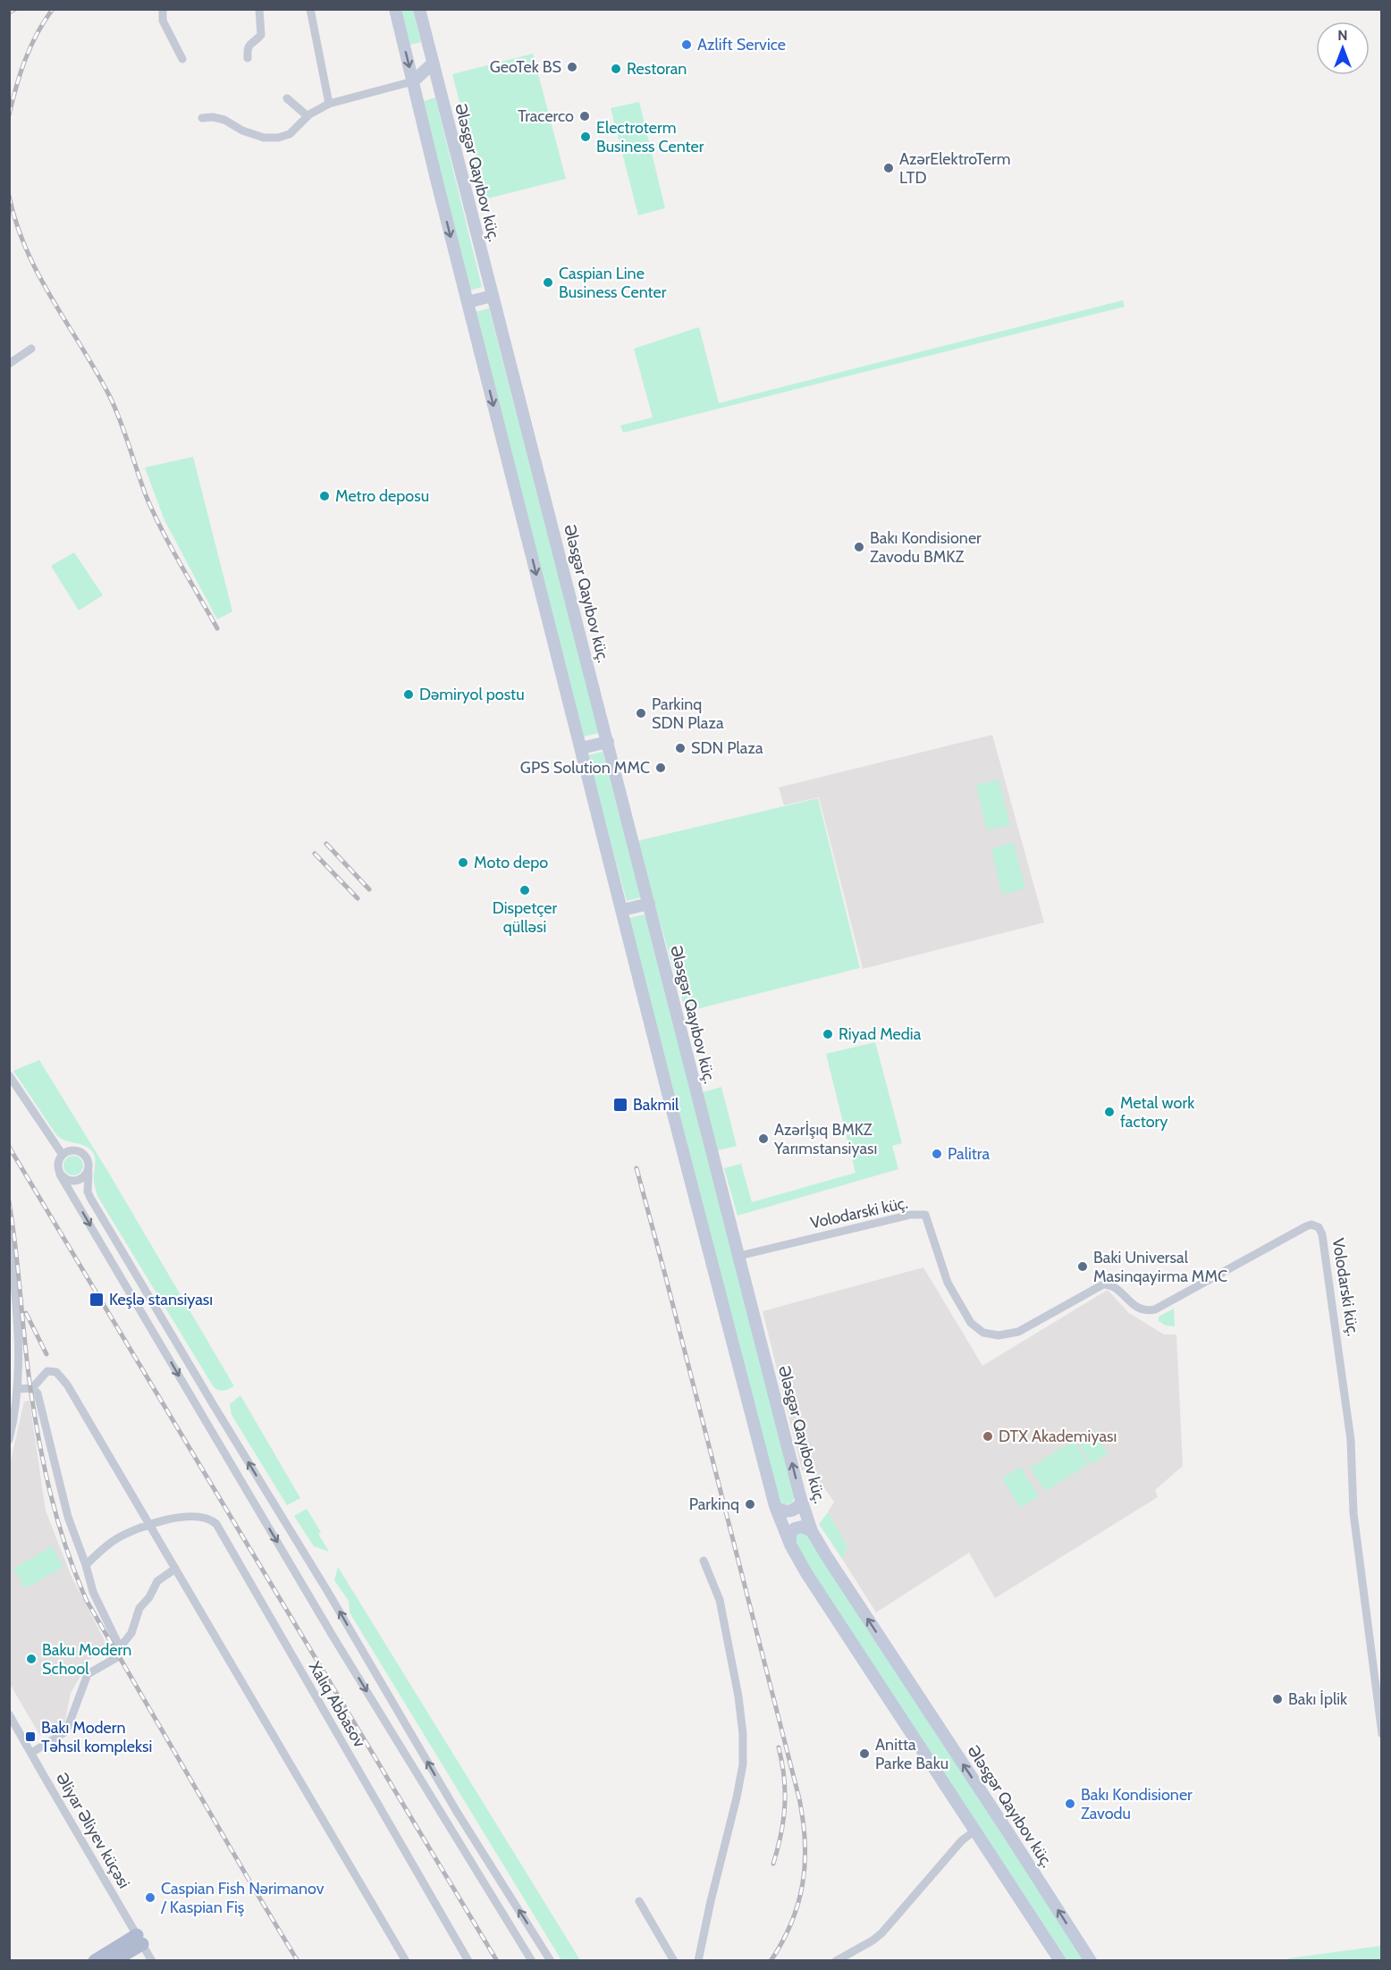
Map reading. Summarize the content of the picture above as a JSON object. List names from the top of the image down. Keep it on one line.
{"streets":{"main road":["Ələsgər Qayıbov küç."],"street":["Volodarski küç.","Xalıq Abbasov","Əliyar Əliyev küçəsi"]},"crossings":[["Ələsgər Qayıbov küç.","Volodarski küç."]],"places":{"other":["Azlift Service","GeoTek BS","Restoran","Tracerco","Electroterm Business Center","AzərElektroTerm LTD","Caspian Line Business Center","Metro deposu","Bakı Kondisioner Zavodu BMKZ","Dəmiryol postu","Parkinq SDN Plaza","SDN Plaza","GPS Solution MMC","Moto depo","Dispetçer qülləsi","Riyad Media","Metal work factory","Azərİşıq BMKZ Yarımstansiyası","Palitra","Baki Universal Masinqayirma MMC","DTX Akademiyası","Parkinq","Baku Modern School","Bakı İplik","Anitta Parke Baku","Bakı Kondisioner Zavodu","Caspian Fish Nərimanov / Kaspian Fiş"],"transit":["Bakmil","Keşlə stansiyası","Bakı Modern Təhsil kompleksi"]},"north":"top"}
